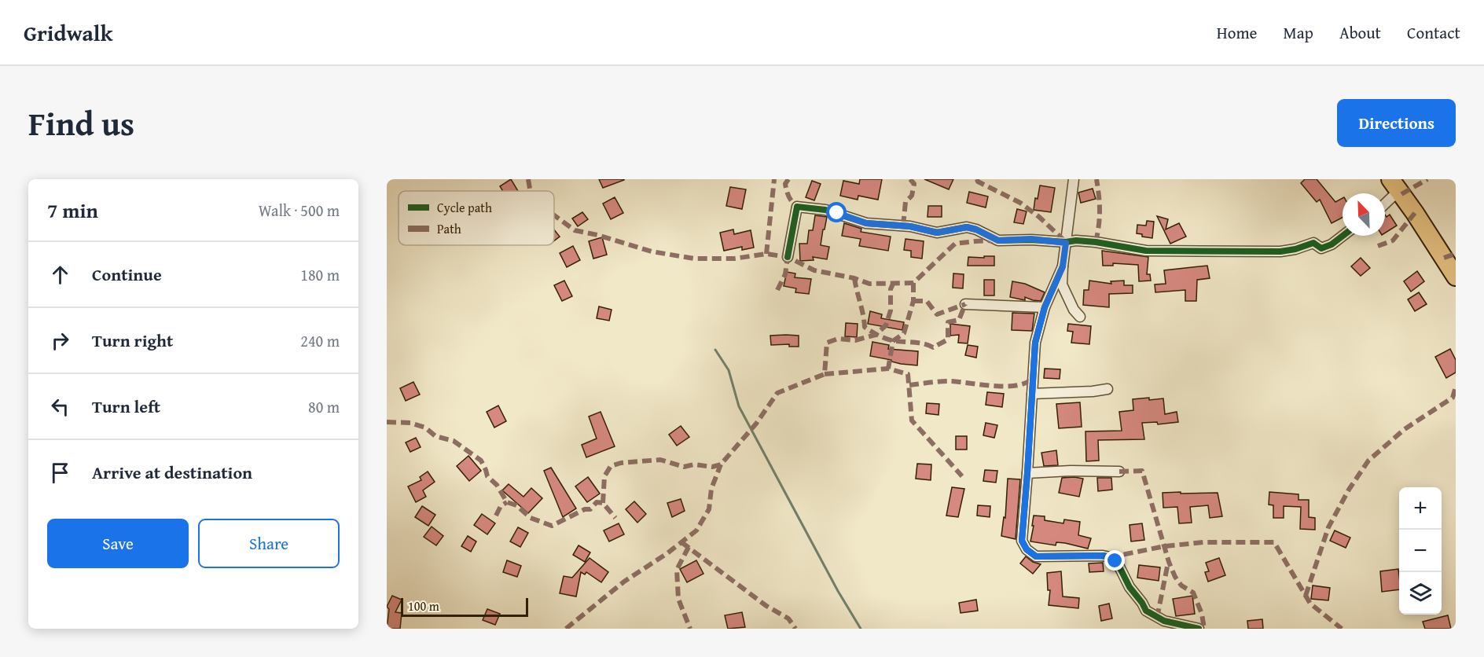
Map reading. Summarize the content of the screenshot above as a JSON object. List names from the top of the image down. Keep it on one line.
{"legend":["Cycle path","Path"],"scale_bar":"100 m","north":"top left","page":{"header":"Gridwalk","nav":["Home","Map","About","Contact"],"title":"Find us","buttons":["Directions",["Save","Share"]],"heading":["7 min","Walk · 500 m"],"list":[["Continue","180 m"],["Turn right","240 m"],["Turn left","80 m"],"Arrive at destination"],"map_buttons":["+","−"],"scale":"100 m"}}
